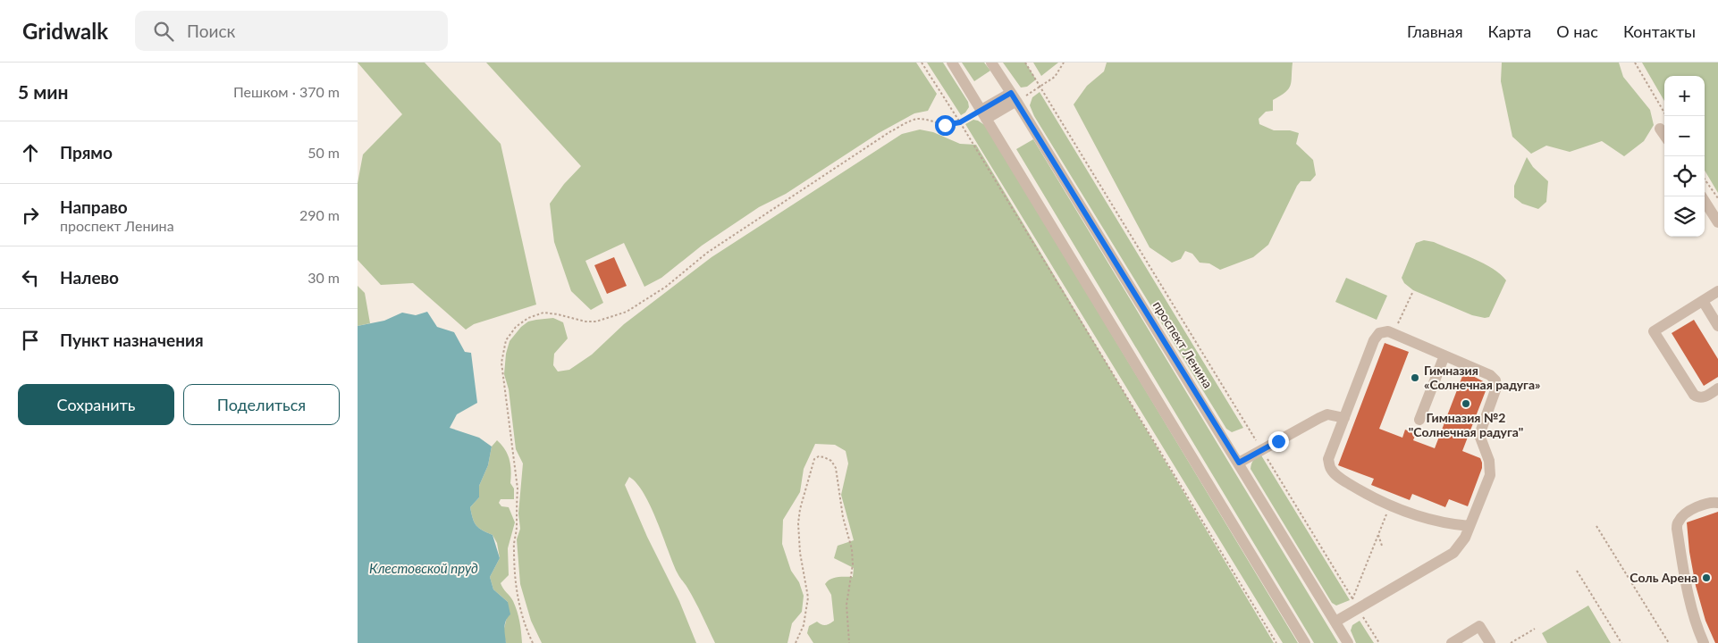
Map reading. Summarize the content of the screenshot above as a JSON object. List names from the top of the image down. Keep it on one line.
{"streets":{"street":["проспект Ленина"]},"water":["Клестовской пруд"],"places":["Гимназия «Солнечная радуга»","Гимназия №2 \"Солнечная радуга\"","Соль Арена"],"page":{"header":"Gridwalk","search":"Поиск","nav":["Главная","Карта","О нас","Контакты"],"heading":["5 мин","Пешком · 370 m"],"map_buttons":["+","−"],"list":[["Прямо","50 m"],["Направо","проспект Ленина","290 m"],["Налево","30 m"],"Пункт назначения"],"buttons":["Сохранить","Поделиться"]}}
